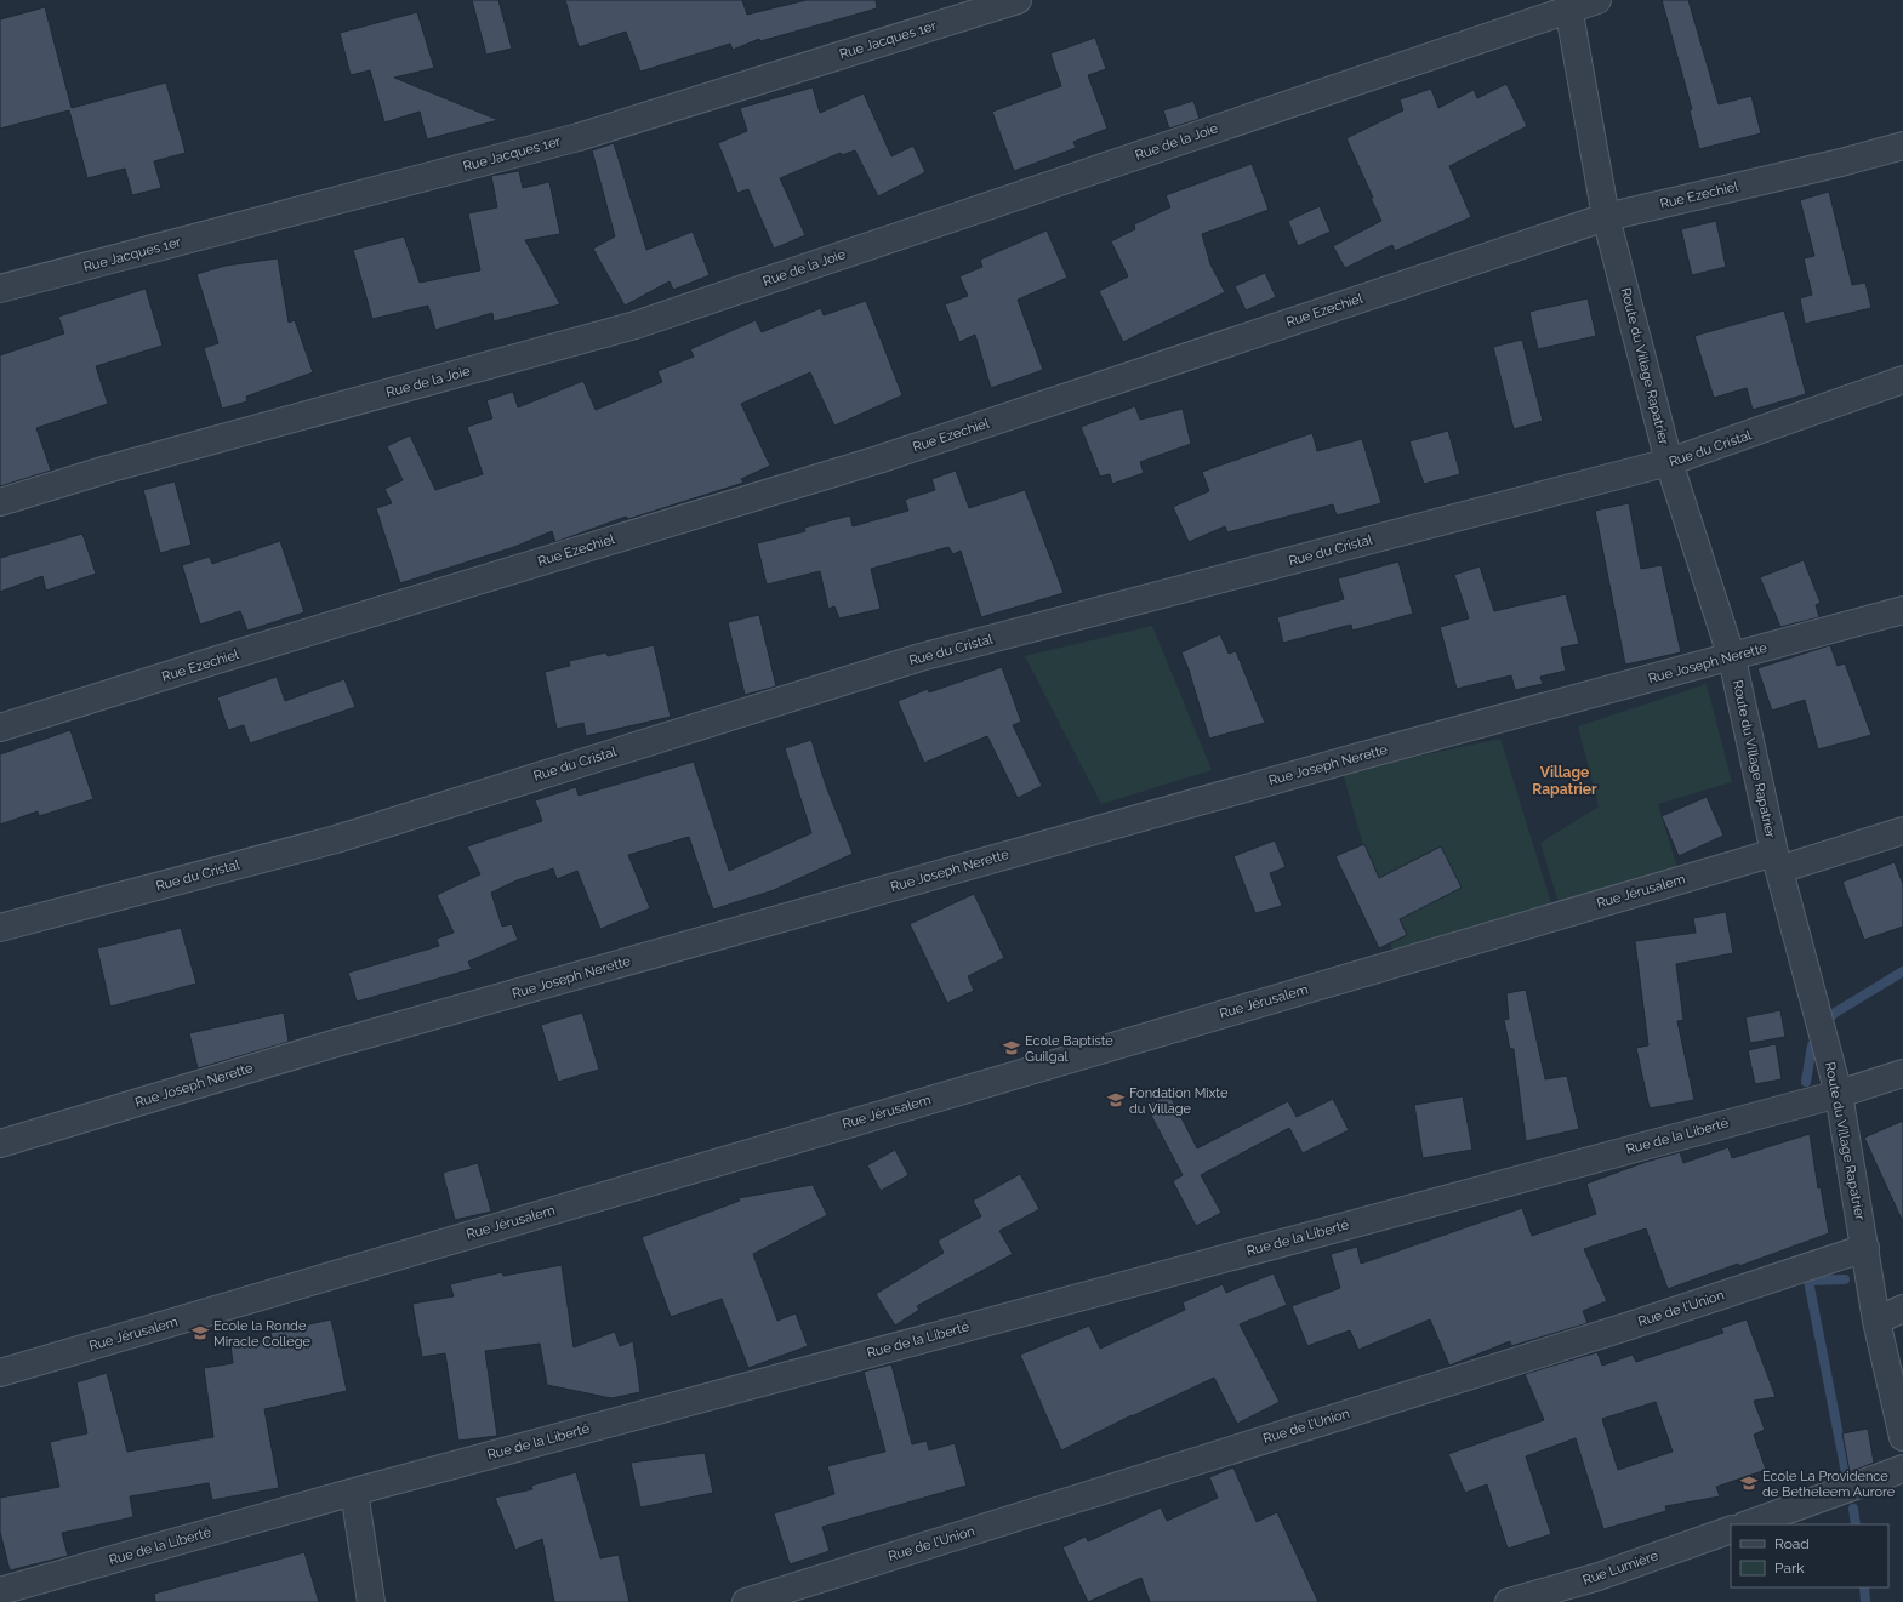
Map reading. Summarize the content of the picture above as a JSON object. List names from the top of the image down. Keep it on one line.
{"streets":{"street":["Rue Jacques 1er","Rue de la Joie","Rue Ezechiel","Route du Village Rapatrier","Rue du Cristal","Rue Joseph Nerette","Rue Jérusalem","Rue de la Liberté","Rue de l'Union","Rue Lumière"]},"crossings":[["Rue de la Joie","Route du Village Rapatrier"],["Rue Ezechiel","Route du Village Rapatrier"],["Route du Village Rapatrier","Rue du Cristal"],["Route du Village Rapatrier","Rue Joseph Nerette"],["Route du Village Rapatrier","Rue Jérusalem"],["Route du Village Rapatrier","Rue de la Liberté"],["Route du Village Rapatrier","Rue de l'Union"]],"districts":["Village Rapatrier"],"places":{"school or university":["Ecole Baptiste Guilgal","Fondation Mixte du Village","Ecole la Ronde Miracle College","Ecole La Providence de Betheleem Aurore"]},"legend":["Road","Park"]}
